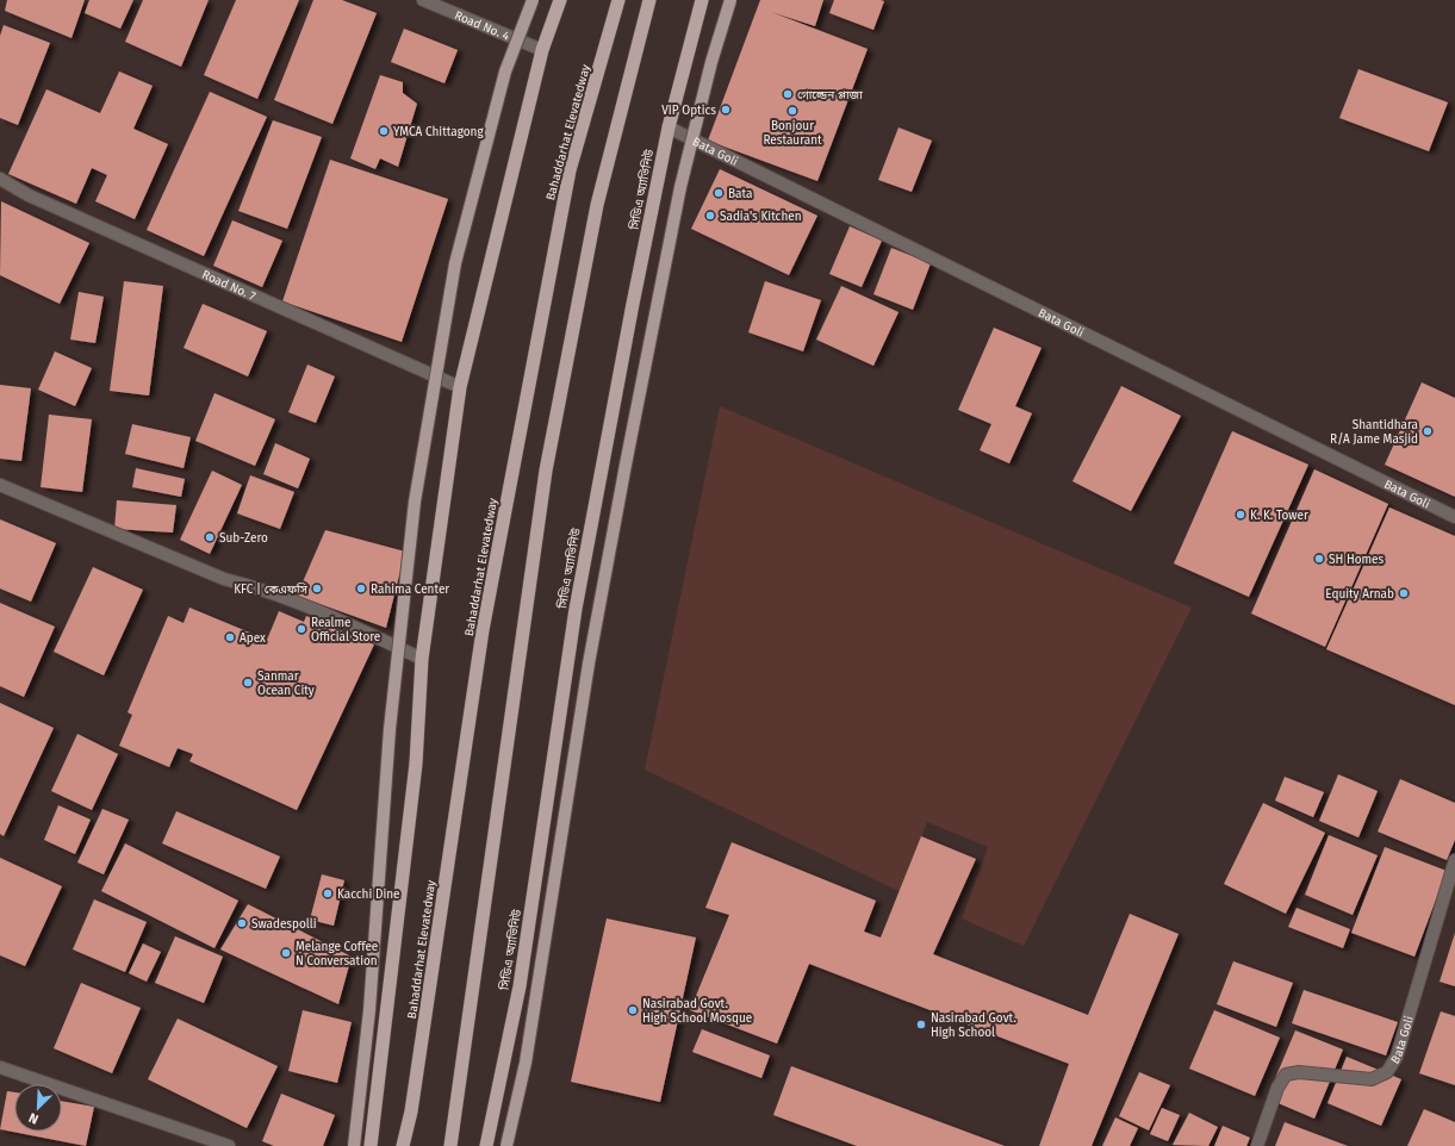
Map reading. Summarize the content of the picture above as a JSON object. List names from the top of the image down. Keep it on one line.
{"streets":{"highway":["Bahaddarhat Elevatedway","সিডিএ অ্যাভিনিউ"],"street":["Road No. 4","Bata Goli","Road No. 7"]},"crossings":[["Bata Goli","সিডিএ অ্যাভিনিউ"]],"places":["গোল্ডেন প্লাজা","VIP Optics","Bonjour Restaurant","YMCA Chittagong","Bata","Sadia's Kitchen","Shantidhara R/A Jame Masjid","K. K. Tower","Sub-Zero","SH Homes","KFC | কেএফসি","Rahima Center","Equity Arnab","Realme Official Store","Apex","Sanmar Ocean City","Kacchi Dine","Swadespolli","Melange Coffee N Conversation","Nasirabad Govt. High School Mosque","Nasirabad Govt. High School"],"north":"bottom left"}
